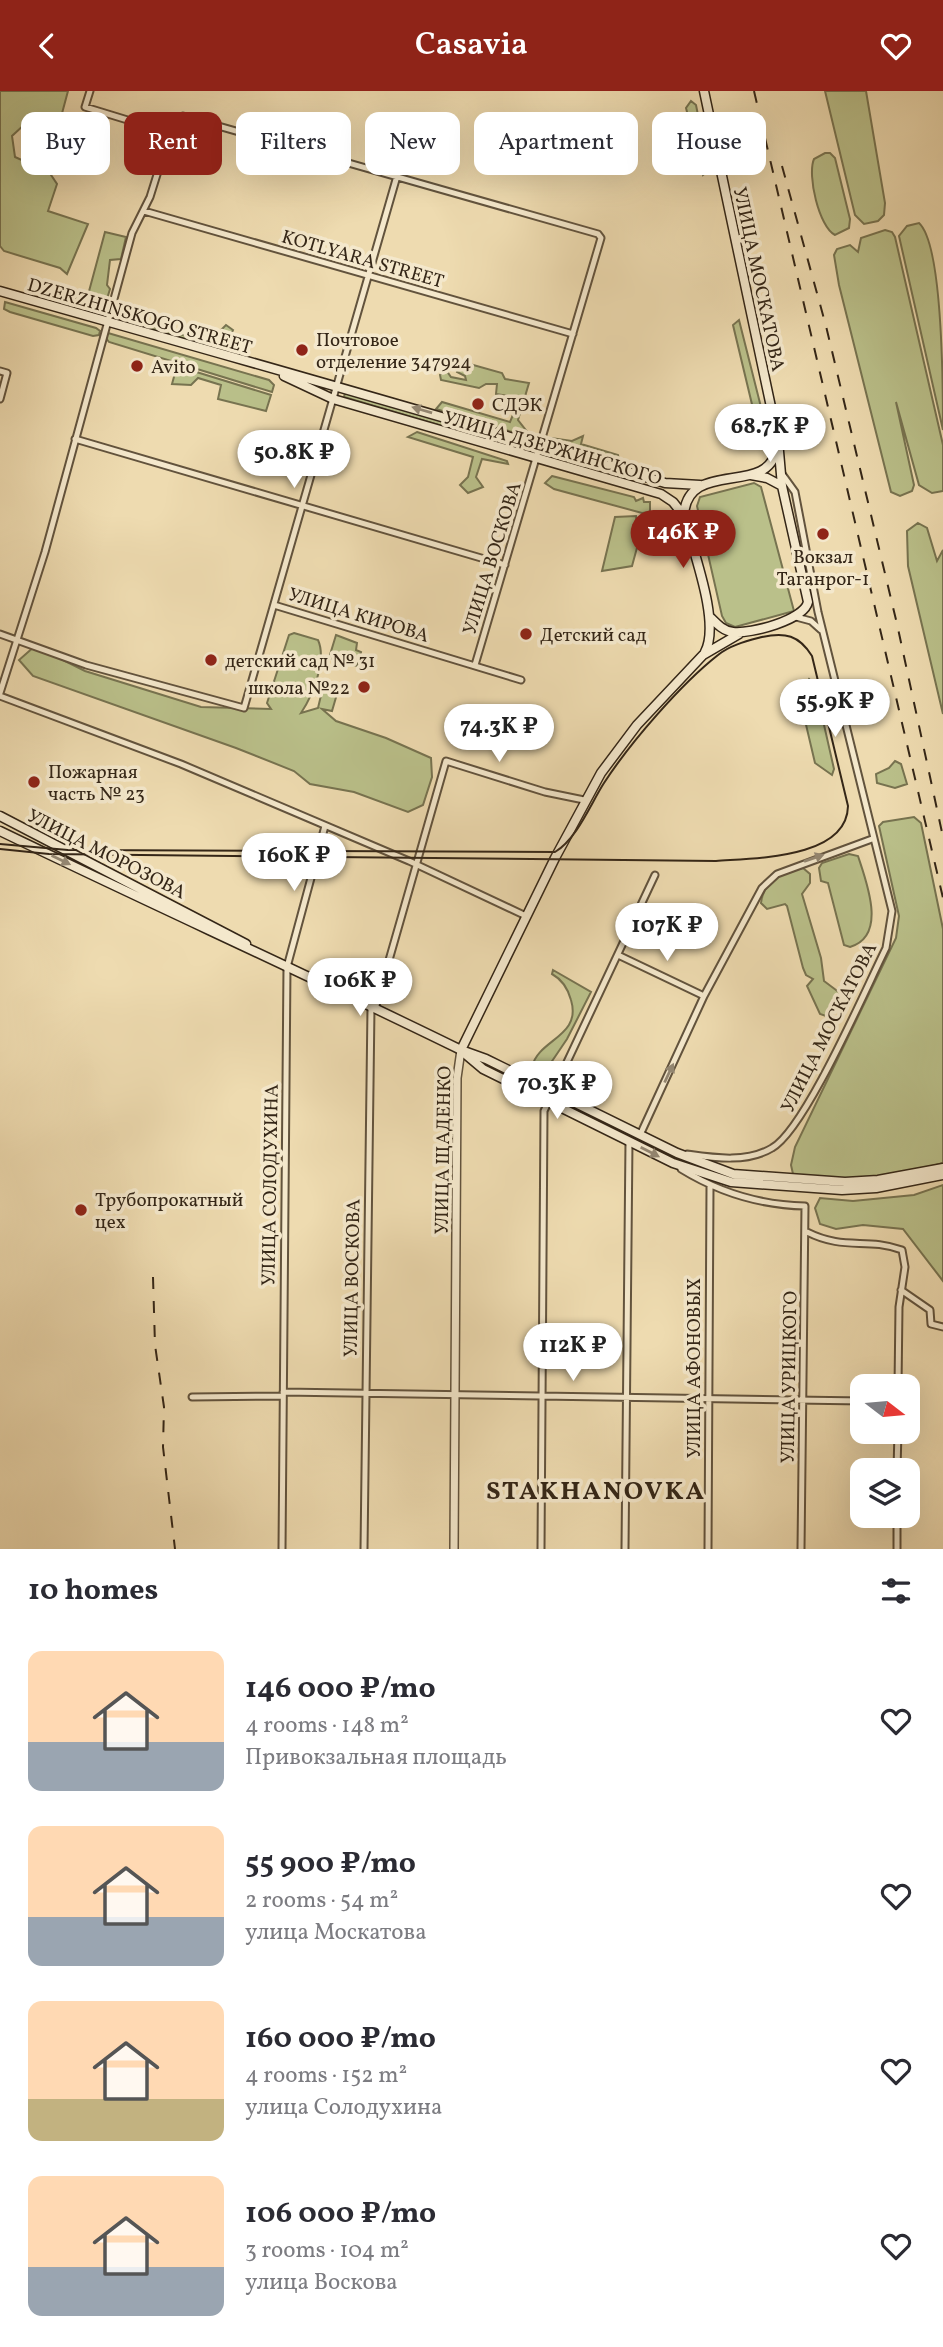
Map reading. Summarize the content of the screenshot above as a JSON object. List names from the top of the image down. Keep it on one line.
{"streets":{"main road":["УЛИЦА МОСКАТОВА","DZERZHINSKOGO STREET","УЛИЦА ДЗЕРЖИНСКОГО","УЛИЦА МОРОЗОВА","УЛИЦА ЩАДЕНКО"],"street":["KOTLYARA STREET","УЛИЦА ВОСКОВА","УЛИЦА КИРОВА","УЛИЦА СОЛОДУХИНА","УЛИЦА АФОНОВЫХ","УЛИЦА УРИЦКОГО"]},"crossings":[["УЛИЦА МОСКАТОВА","УЛИЦА ДЗЕРЖИНСКОГО"],["УЛИЦА МОСКАТОВА","УЛИЦА МОРОЗОВА"],["УЛИЦА МОСКАТОВА","УЛИЦА ЩАДЕНКО"],["DZERZHINSKOGO STREET","УЛИЦА ДЗЕРЖИНСКОГО"],["УЛИЦА ДЗЕРЖИНСКОГО","УЛИЦА ВОСКОВА"],["УЛИЦА ДЗЕРЖИНСКОГО","УЛИЦА ЩАДЕНКО"],["УЛИЦА ВОСКОВА","УЛИЦА КИРОВА"],["УЛИЦА ВОСКОВА","УЛИЦА МОРОЗОВА"],["УЛИЦА ВОСКОВА","УЛИЦА ЩАДЕНКО"],["УЛИЦА МОРОЗОВА","УЛИЦА ЩАДЕНКО"],["УЛИЦА МОРОЗОВА","УЛИЦА СОЛОДУХИНА"],["УЛИЦА МОРОЗОВА","УЛИЦА АФОНОВЫХ"],["УЛИЦА МОРОЗОВА","УЛИЦА УРИЦКОГО"]],"districts":["STAKHANOVKA"],"places":["Почтовое отделение 347924","Avito","СДЭК","Вокзал Таганрог-1","Детский сад","детский сад № 31","школа №22","Пожарная часть № 23","Трубопрокатный цех"],"north":"right","page":{"header":"Casavia","chip":["Buy","Rent","Filters","New","Apartment","House"],"price":["68.7K ₽","50.8K ₽","146K ₽","55.9K ₽","74.3K ₽","160K ₽","107K ₽","106K ₽","70.3K ₽","112K ₽"],"heading":"10 homes","list":[{"name":"146 000 ₽/mo","note":"4 rooms · 148 m² · Привокзальная площадь"},{"name":"55 900 ₽/mo","note":"2 rooms · 54 m² · улица Москатова"},{"name":"160 000 ₽/mo","note":"4 rooms · 152 m² · улица Солодухина"},{"name":"106 000 ₽/mo","note":"3 rooms · 104 m² · улица Воскова"}]}}
